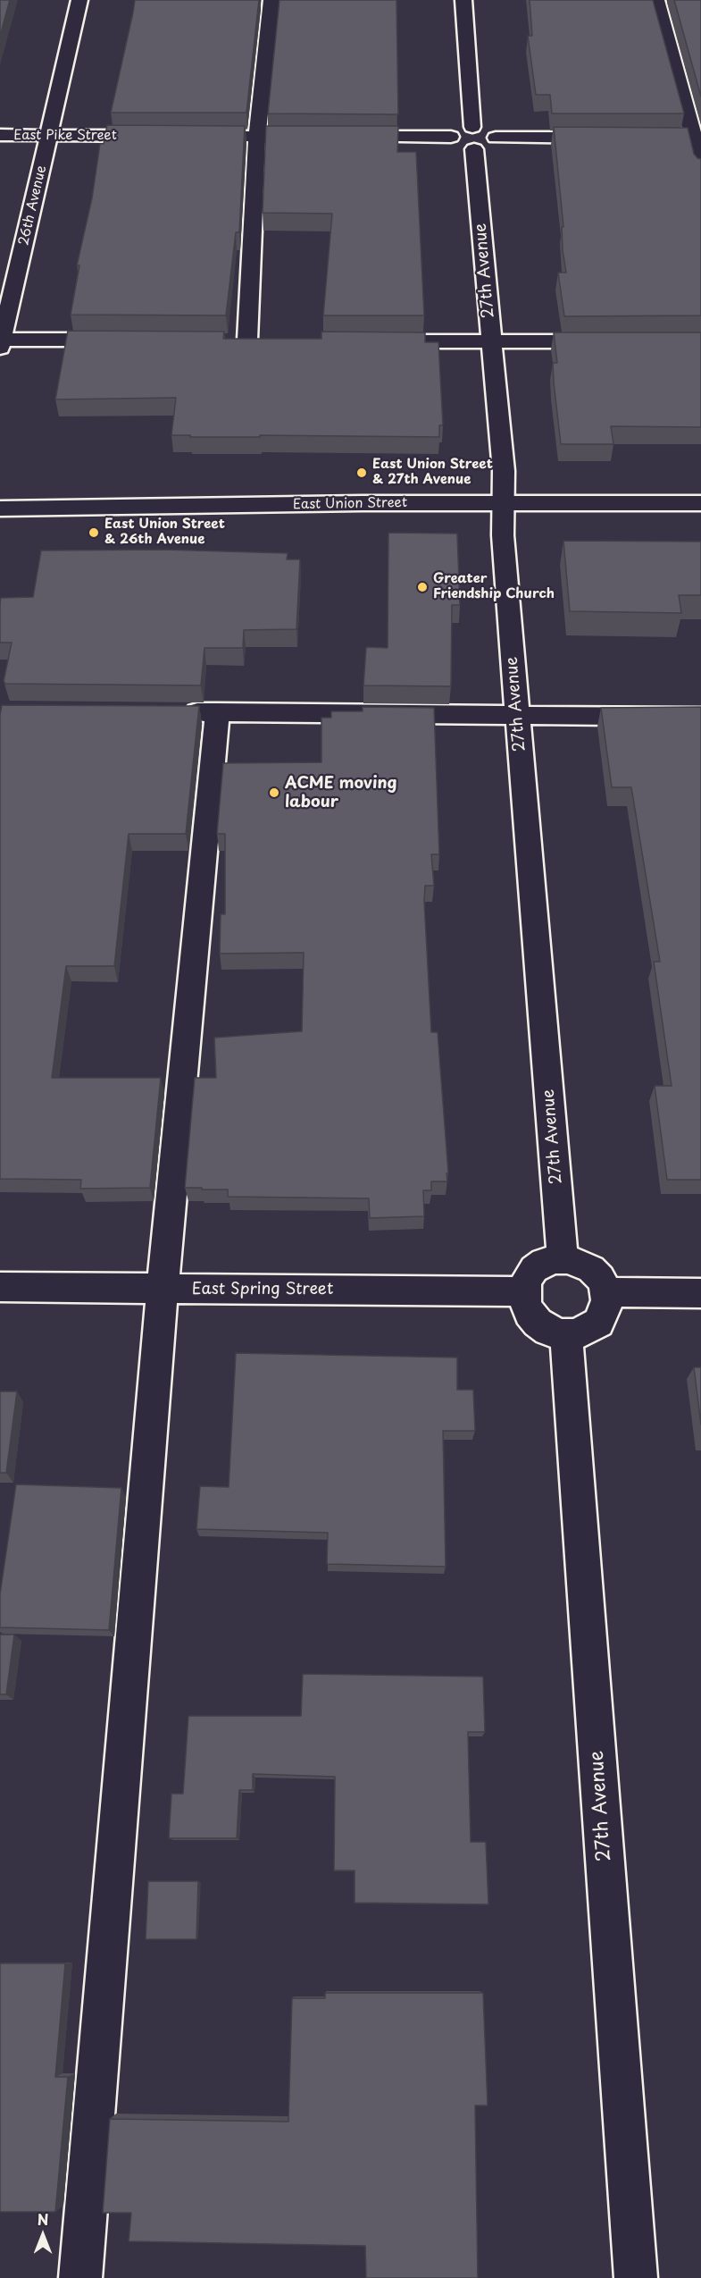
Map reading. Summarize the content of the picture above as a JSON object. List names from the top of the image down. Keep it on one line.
{"streets":{"street":["East Pike Street","26th Avenue","27th Avenue","East Union Street","East Spring Street"]},"crossings":[["East Pike Street","26th Avenue"],["27th Avenue","East Union Street"],["27th Avenue","East Spring Street"]],"places":["East Union Street & 27th Avenue","East Union Street & 26th Avenue","Greater Friendship Church","ACME moving labour"],"north":"top"}
